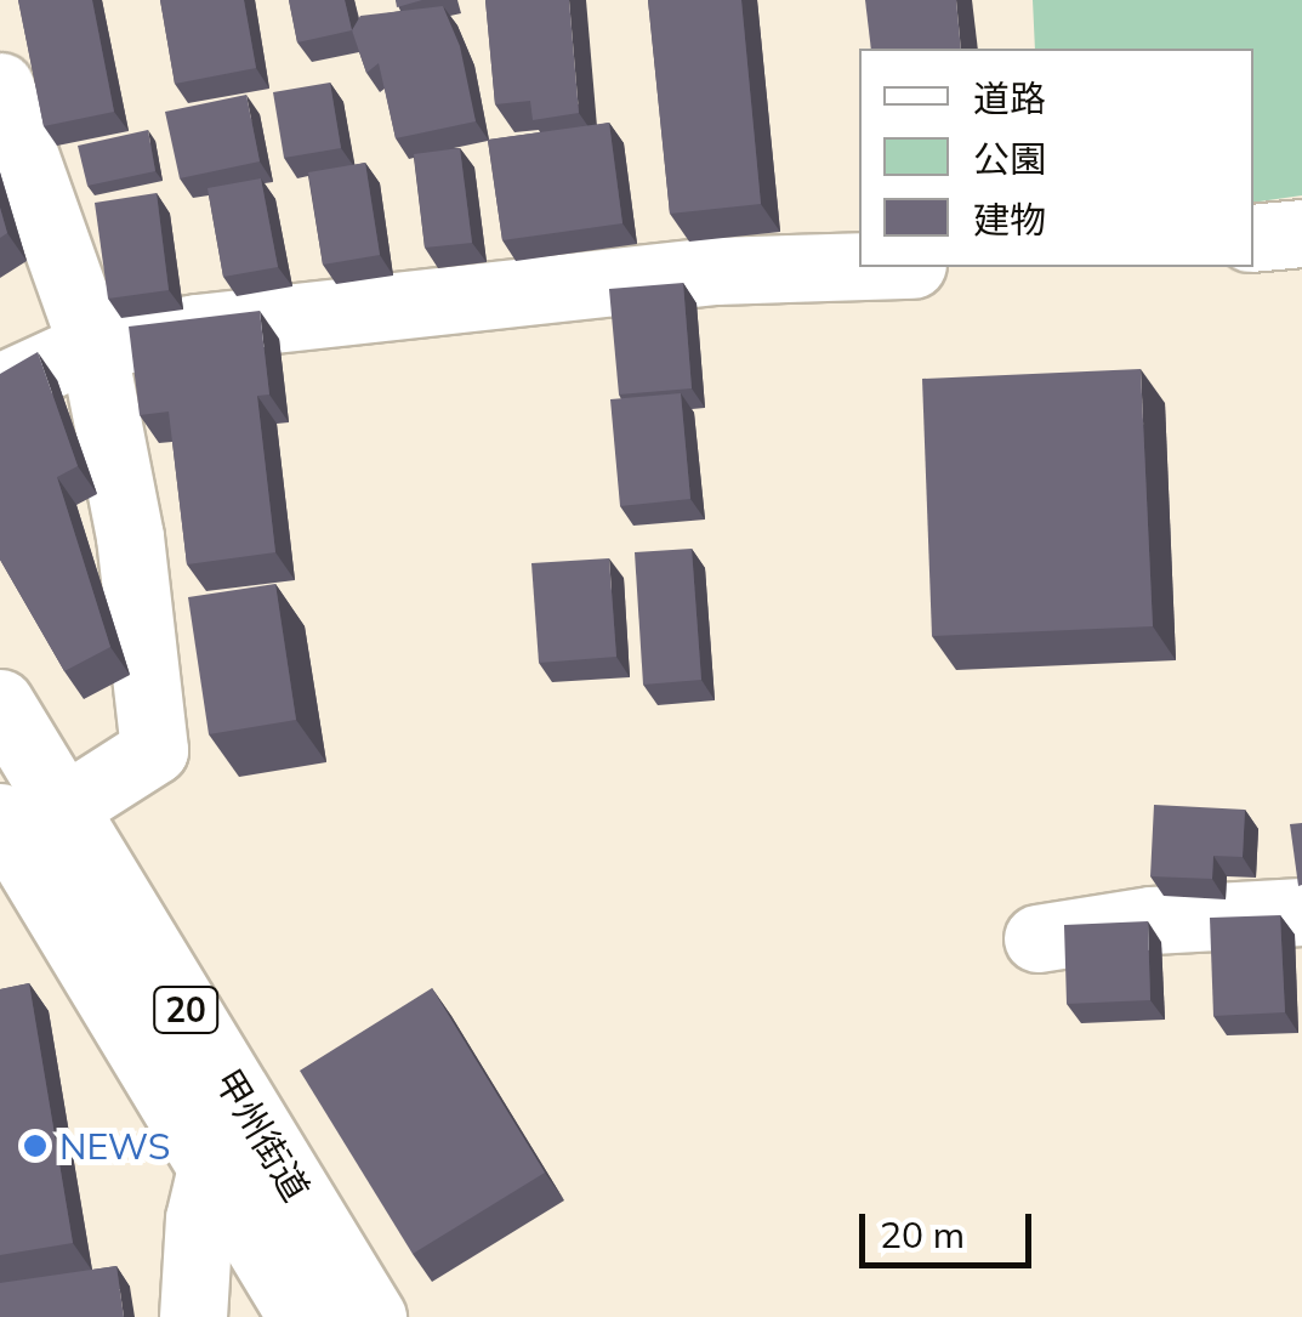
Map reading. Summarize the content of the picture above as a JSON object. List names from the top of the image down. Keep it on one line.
{"streets":{"main road":["20","甲州街道"]},"places":["NEWS"],"legend":["道路","公園","建物"],"scale_bar":"20 m"}
